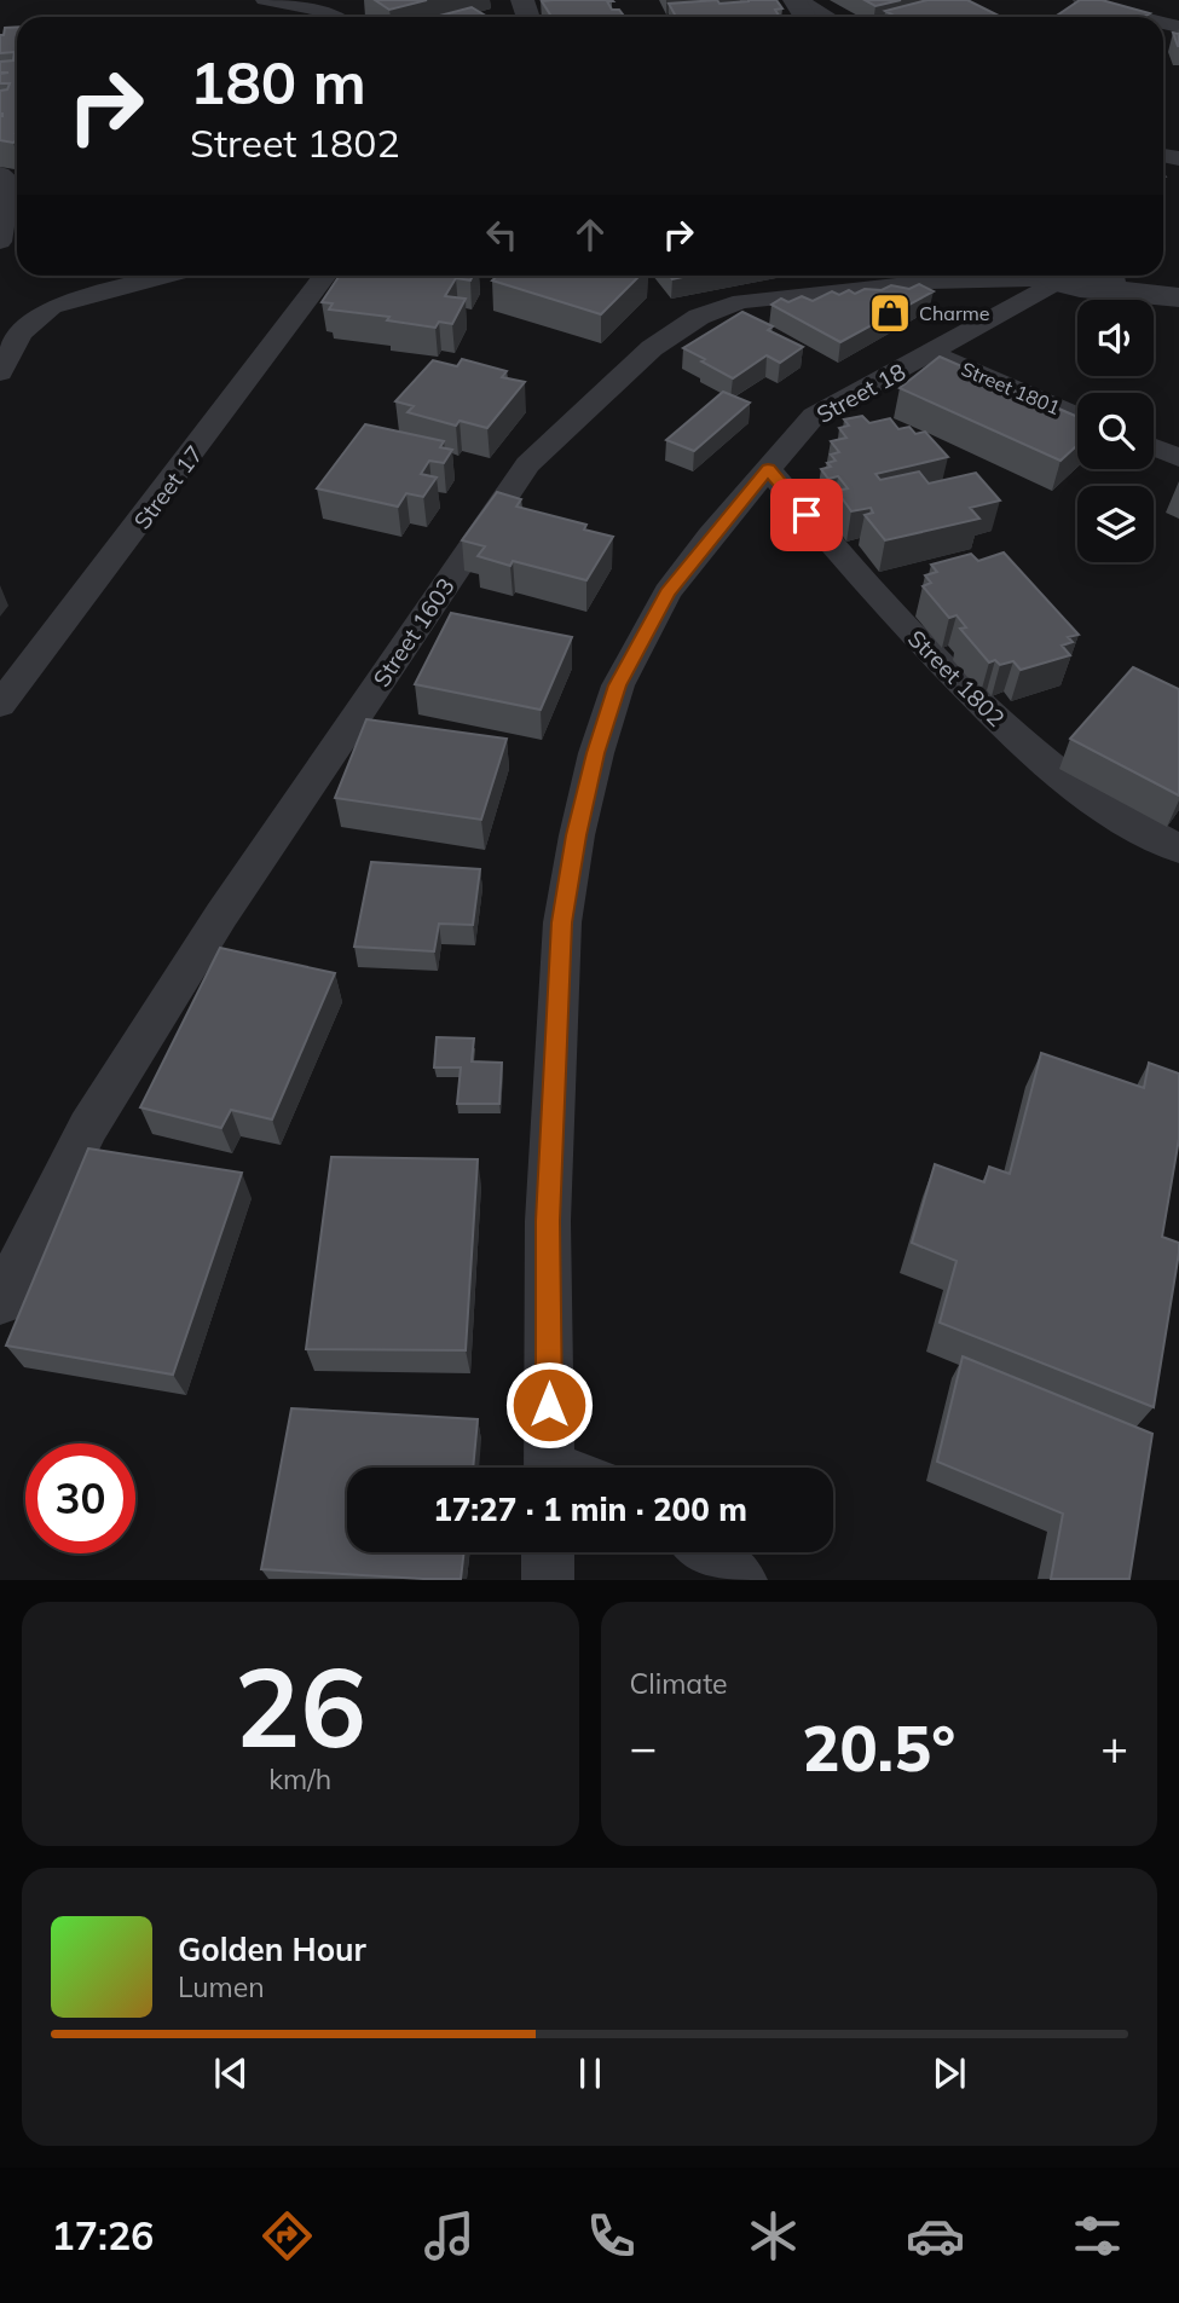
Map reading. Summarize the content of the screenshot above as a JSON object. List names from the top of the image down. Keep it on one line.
{"streets":{"street":["Street 1801","Street 18","Street 17","Street 1603","Street 1802"]},"crossings":[["Street 1801","Street 18"],["Street 18","Street 1603"],["Street 18","Street 1802"]],"places":{"shop":["Charme"]},"page":{"turn":["180 m","Street 1802"],"limit":"30","trip":"17:27 · 1 min · 200 m","tile":[["26","km/h"],"Climate"],"heat":["−","20.5°","+"],"song":["Golden Hour","Lumen"],"tabs":"17:26"}}
